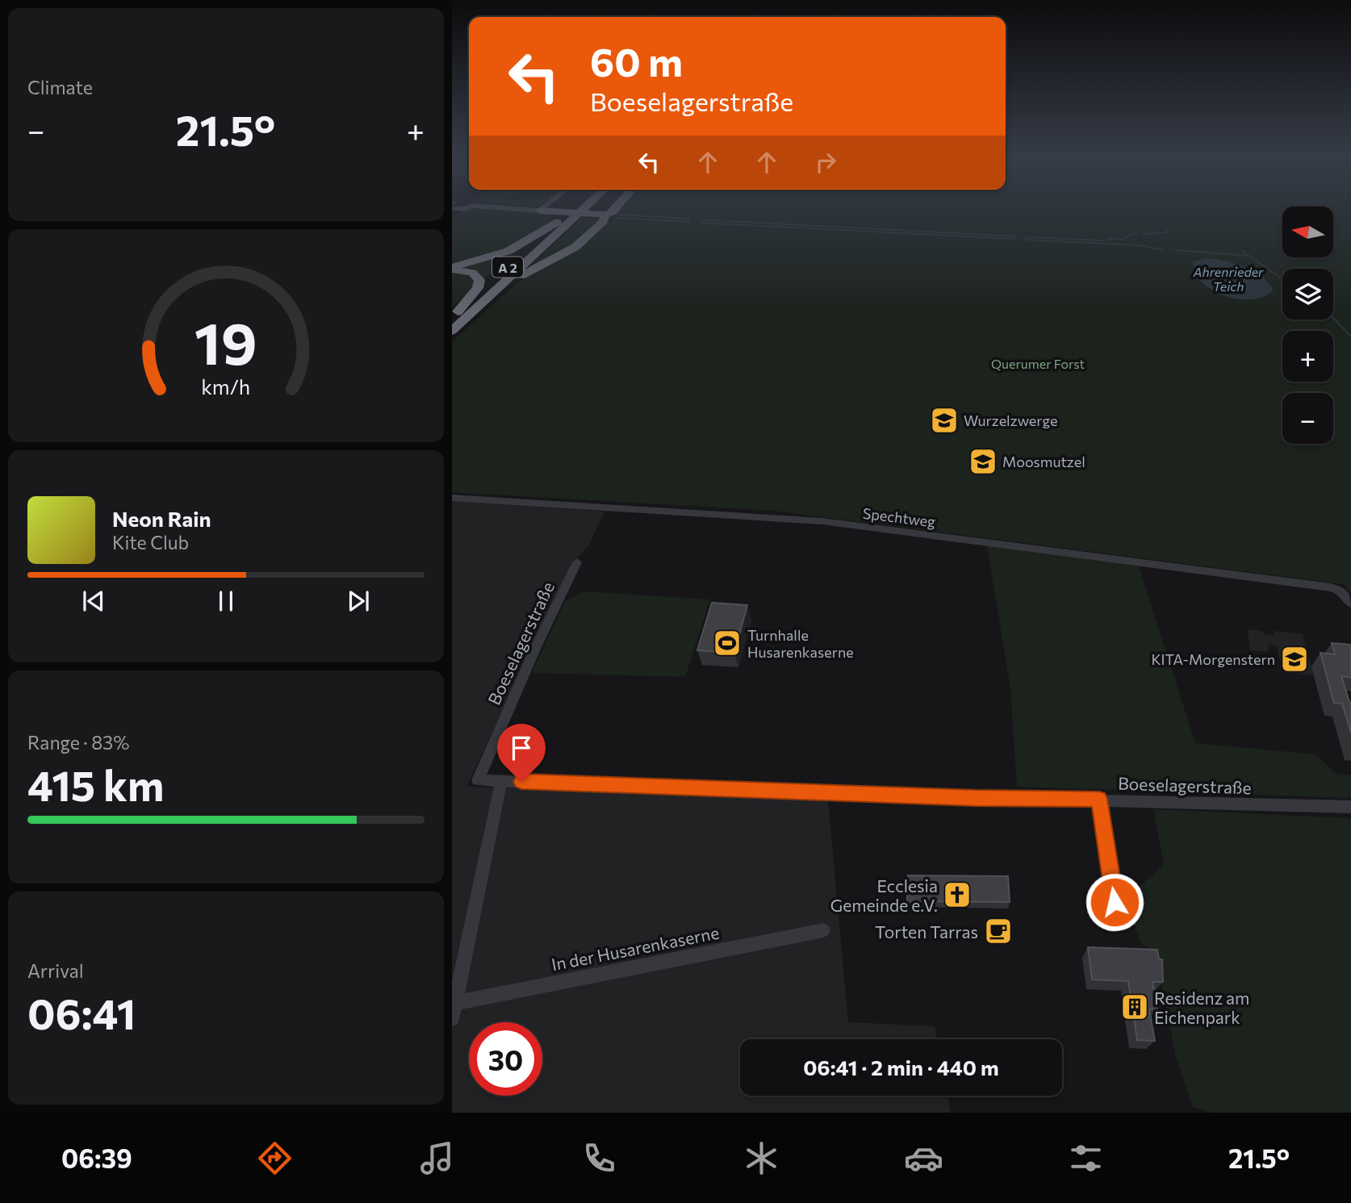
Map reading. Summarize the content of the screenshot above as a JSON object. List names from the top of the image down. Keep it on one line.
{"streets":{"highway":["A 2"],"street":["Spechtweg","Boeselagerstraße","In der Husarenkaserne"]},"water":["Ahrenrieder Teich"],"parks":["Querumer Forst"],"places":{"school or university":["Wurzelzwerge","Moosmutzel","KITA-Morgenstern"],"sports":["Turnhalle Husarenkaserne"],"church":["Ecclesia Gemeinde e.V."],"cafe":["Torten Tarras"],"building":["Residenz am Eichenpark"]},"north":"left","page":{"tile":["Climate",["Range · 83%","415 km"],["Arrival","06:41"]],"turn":["60 m","Boeselagerstraße"],"heat":["−","21.5°","+"],"map_buttons":["+","−"],"song":["Neon Rain","Kite Club"],"limit":"30","trip":"06:41 · 2 min · 440 m","tabs":["06:39","21.5°"],"gauge":["19","km/h"]}}
